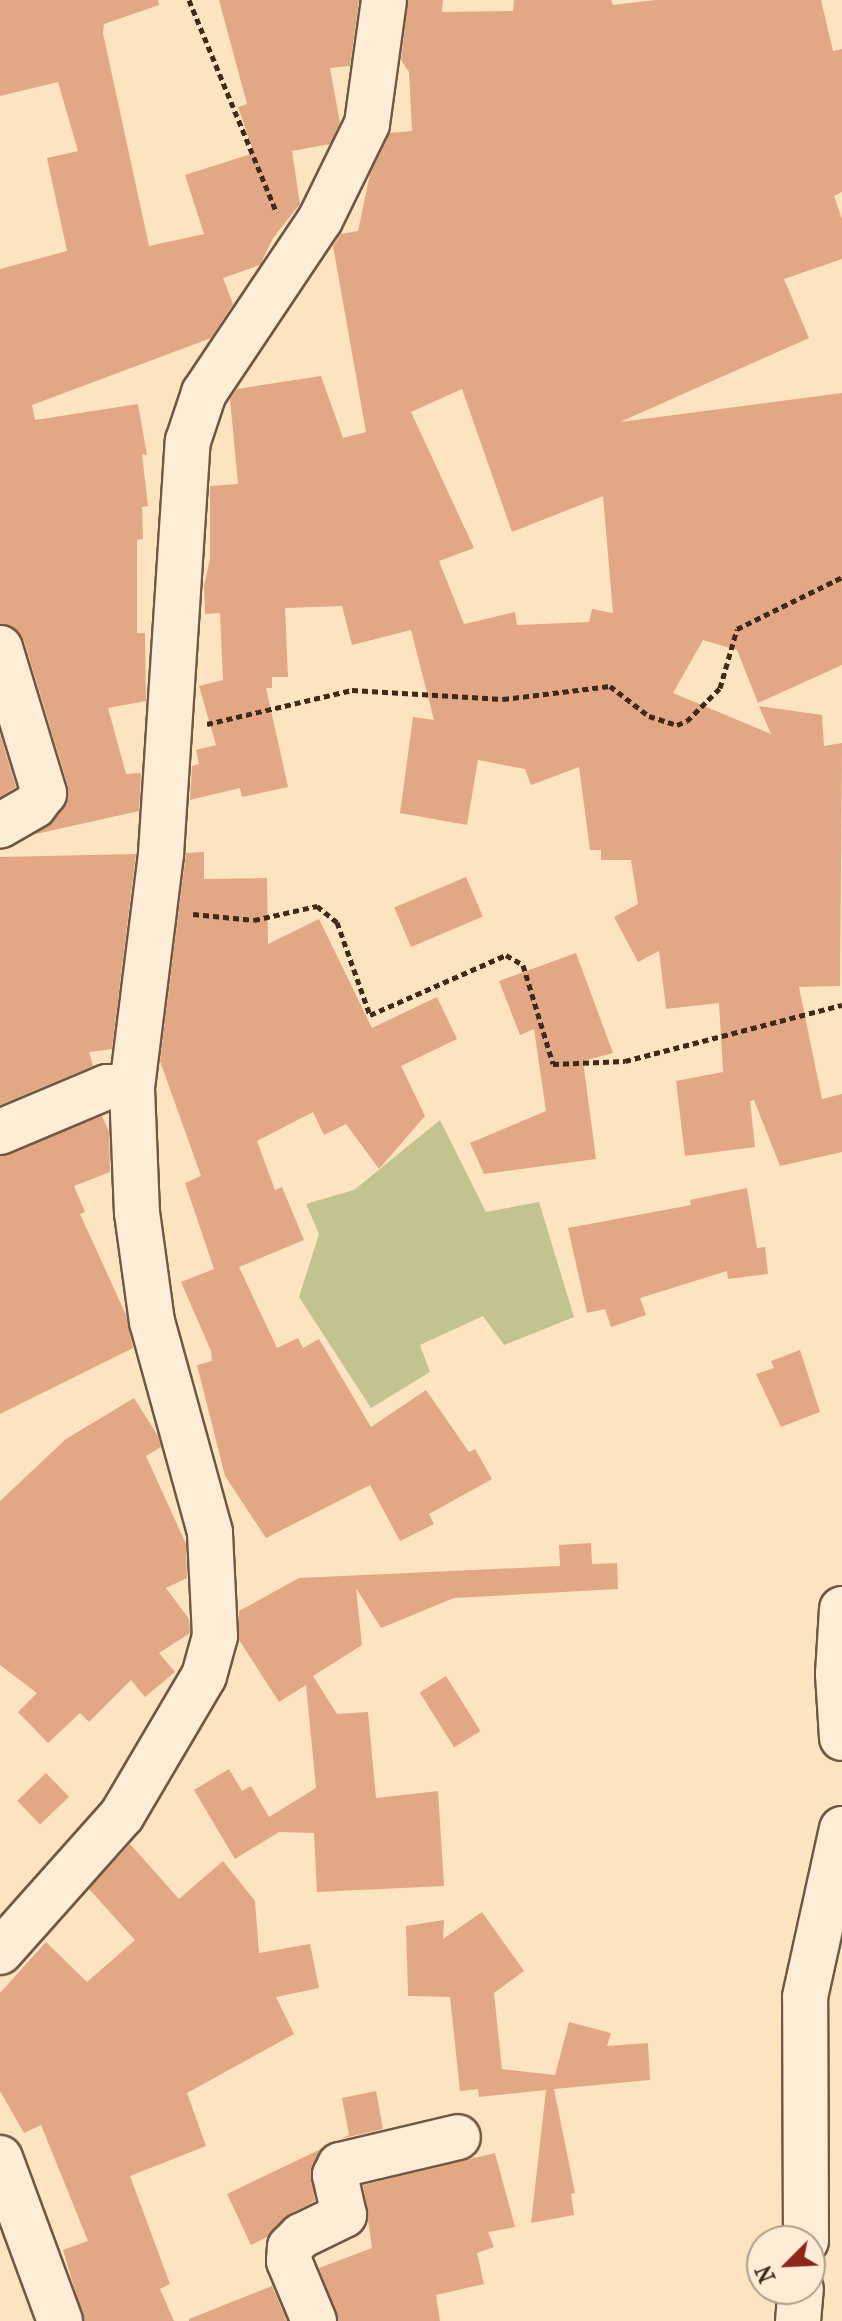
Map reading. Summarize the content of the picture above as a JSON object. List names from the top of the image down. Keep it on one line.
{"north":"bottom left"}
